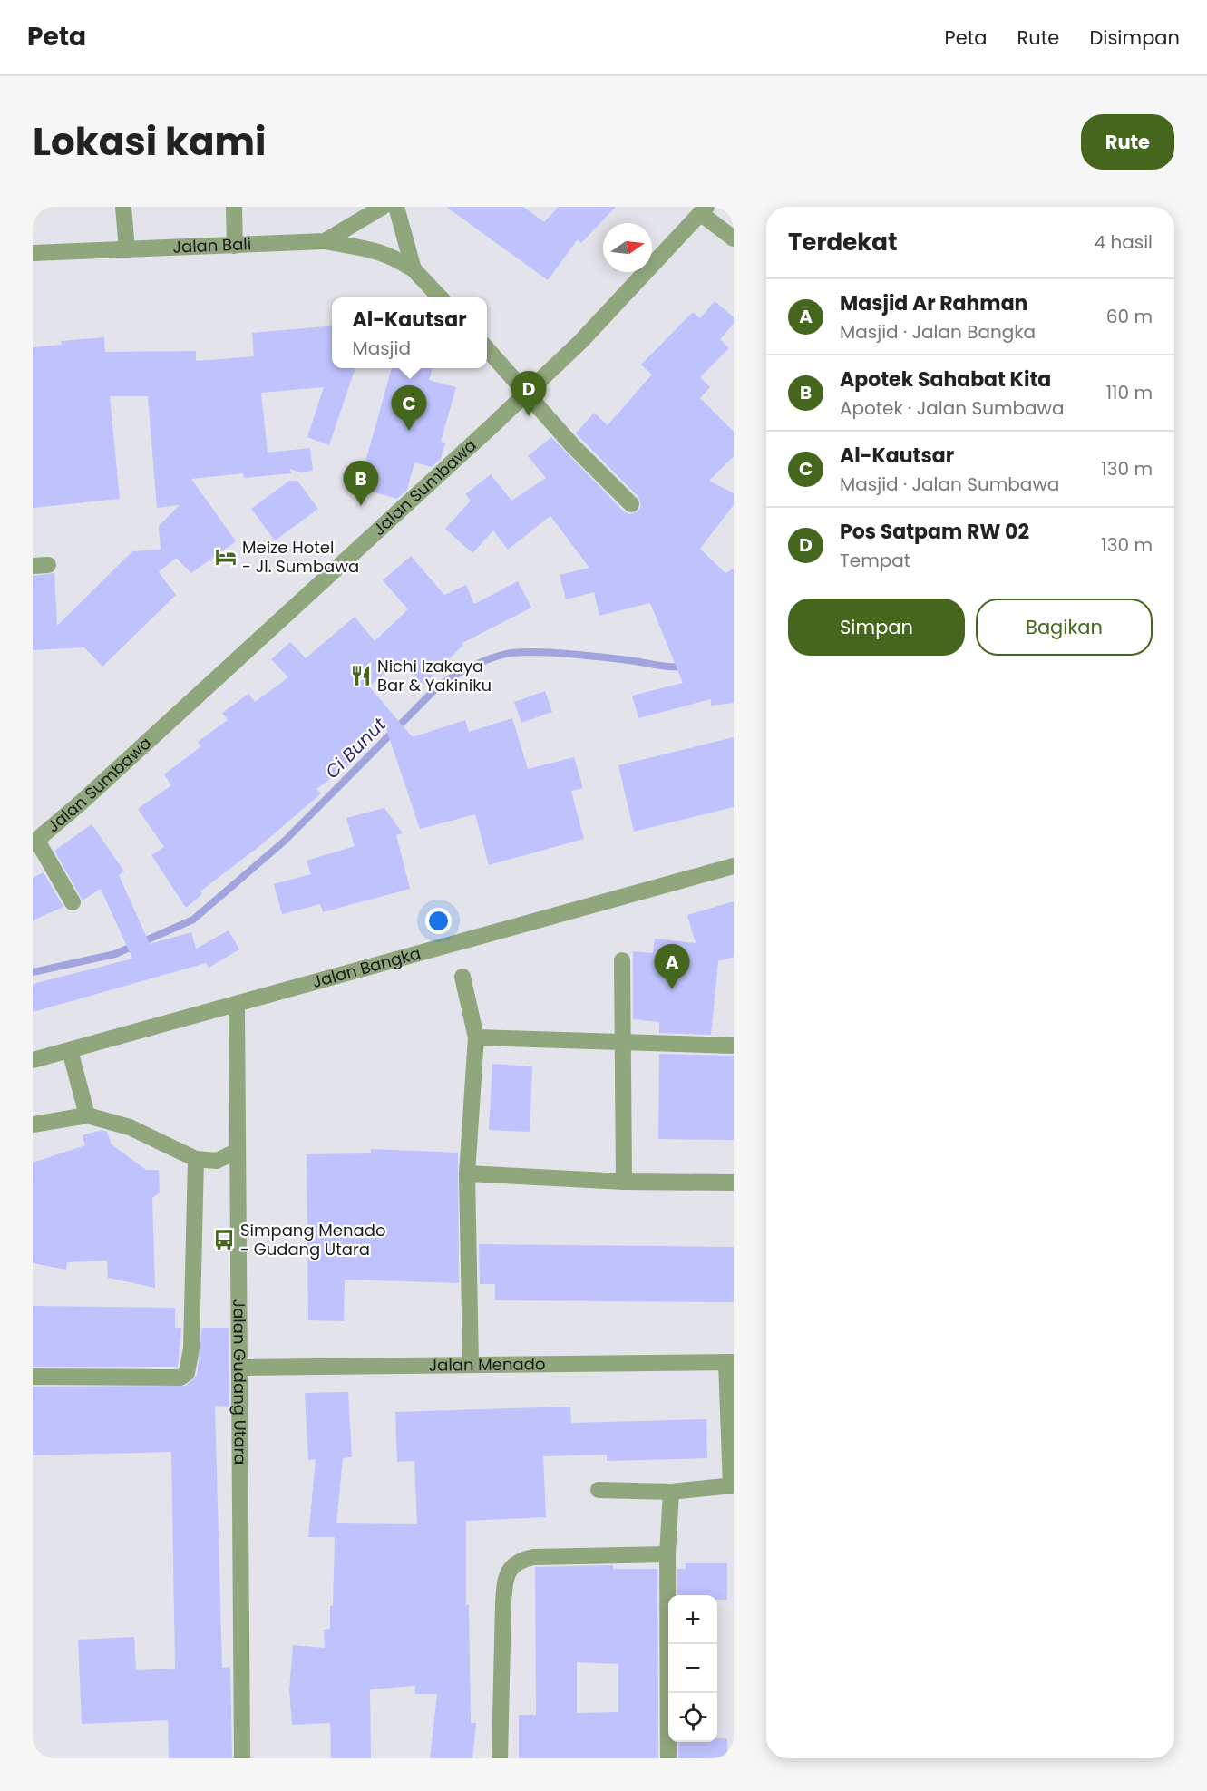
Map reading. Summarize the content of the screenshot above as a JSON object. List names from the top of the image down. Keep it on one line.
{"streets":{"street":["Jalan Bali","Jalan Sumbawa","Jalan Bangka","Jalan Menado","Jalan Gudang Utara"]},"crossings":[["Jalan Bangka","Jalan Gudang Utara"],["Jalan Menado","Jalan Gudang Utara"]],"water":["Ci Bunut"],"places":{"hotel":["Meize Hotel - Jl. Sumbawa"],"restaurant":["Nichi Izakaya Bar & Yakiniku"],"bus stop":["Simpang Menado - Gudang Utara"]},"north":"right","page":{"header":"Peta","nav":["Peta","Rute","Disimpan"],"title":"Lokasi kami","buttons":["Rute",["Simpan","Bagikan"]],"heading":["Terdekat","4 hasil"],"list":[{"mark":"A","name":"Masjid Ar Rahman","note":"Masjid · Jalan Bangka","value":"60 m"},{"mark":"B","name":"Apotek Sahabat Kita","note":"Apotek · Jalan Sumbawa","value":"110 m"},{"mark":"C","name":"Al-Kautsar","note":"Masjid · Jalan Sumbawa","value":"130 m"},{"mark":"D","name":"Pos Satpam RW 02","note":"Tempat","value":"130 m"}],"popup":["Al-Kautsar","Masjid"],"pins":["D","C","B","A"],"map_buttons":["+","−"]}}
